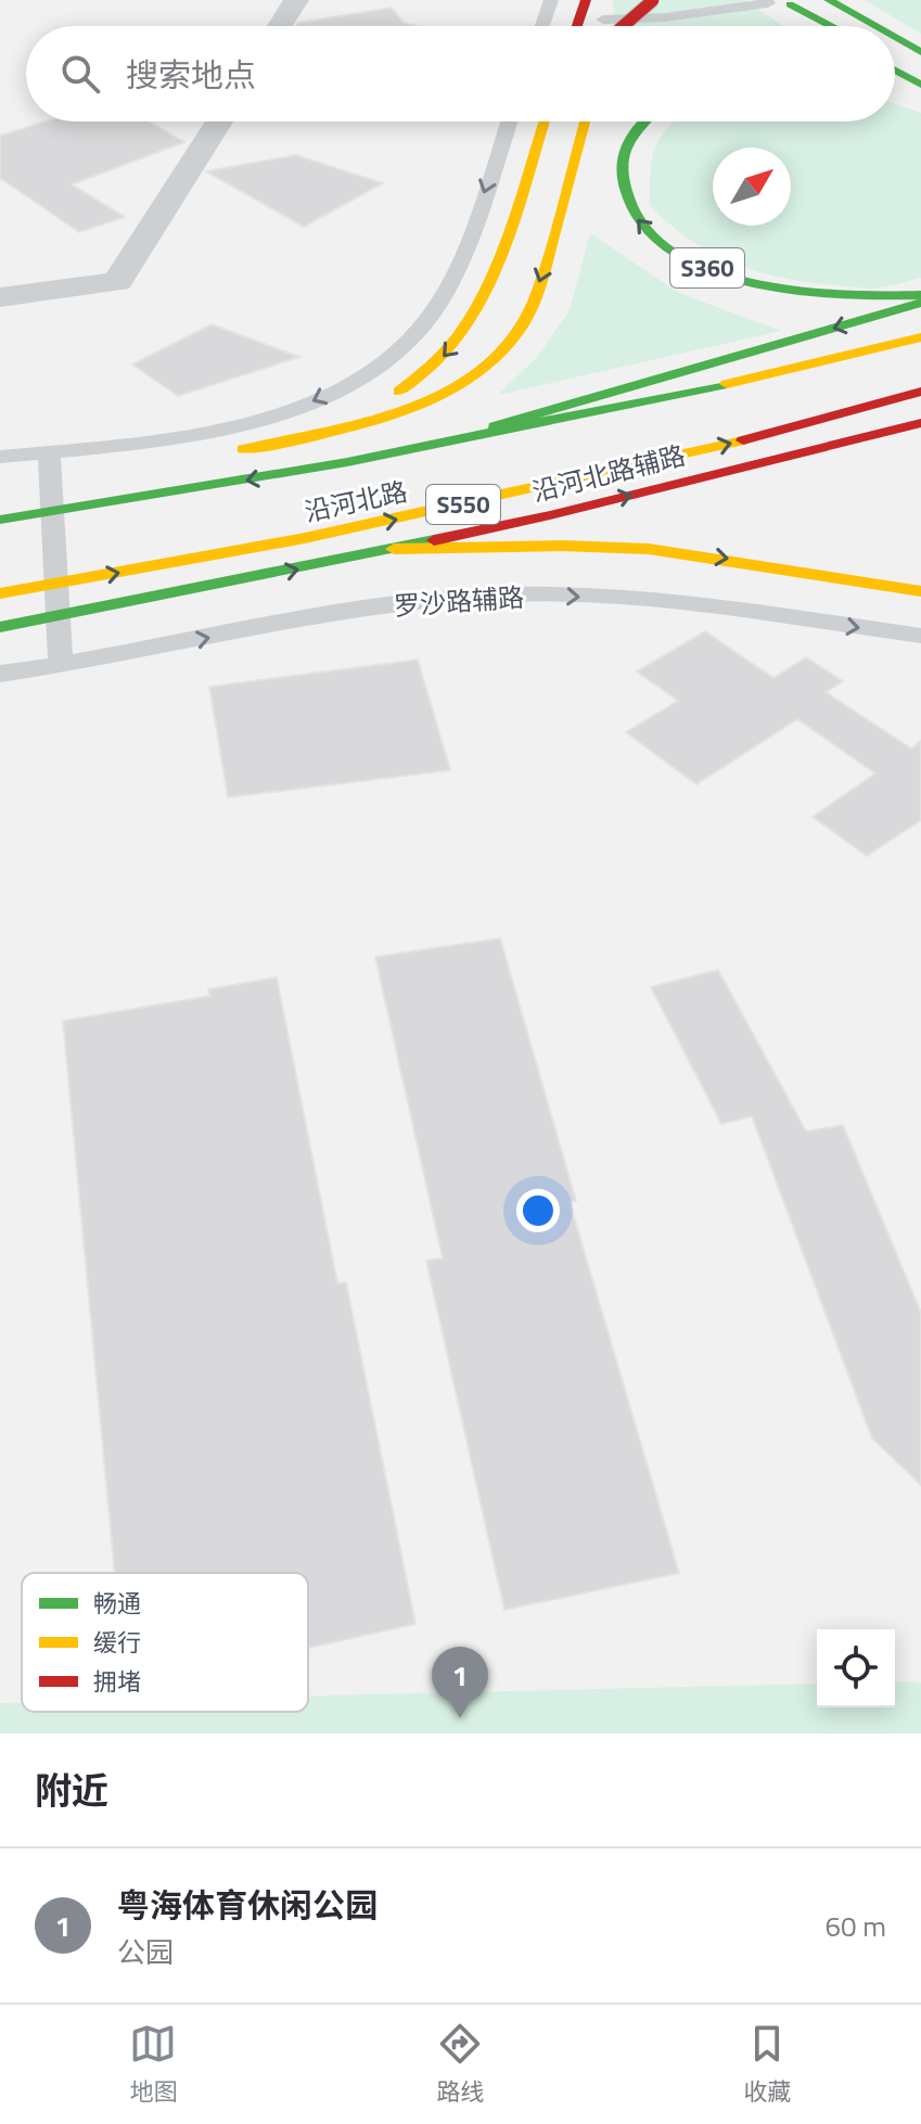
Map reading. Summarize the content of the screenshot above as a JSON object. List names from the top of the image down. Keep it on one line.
{"streets":{"main road":["S360","沿河北路辅路","沿河北路","S550"],"lane":["罗沙路辅路"]},"crossings":[["沿河北路","S550"]],"one_way":["罗沙路辅路"],"legend":["畅通","缓行","拥堵"],"north":"top right","page":{"search":"搜索地点","pins":"1","heading":"附近","list":[{"mark":"1","name":"粤海体育休闲公园","note":"公园","value":"60 m"}],"nav":["地图","路线","收藏"]}}
